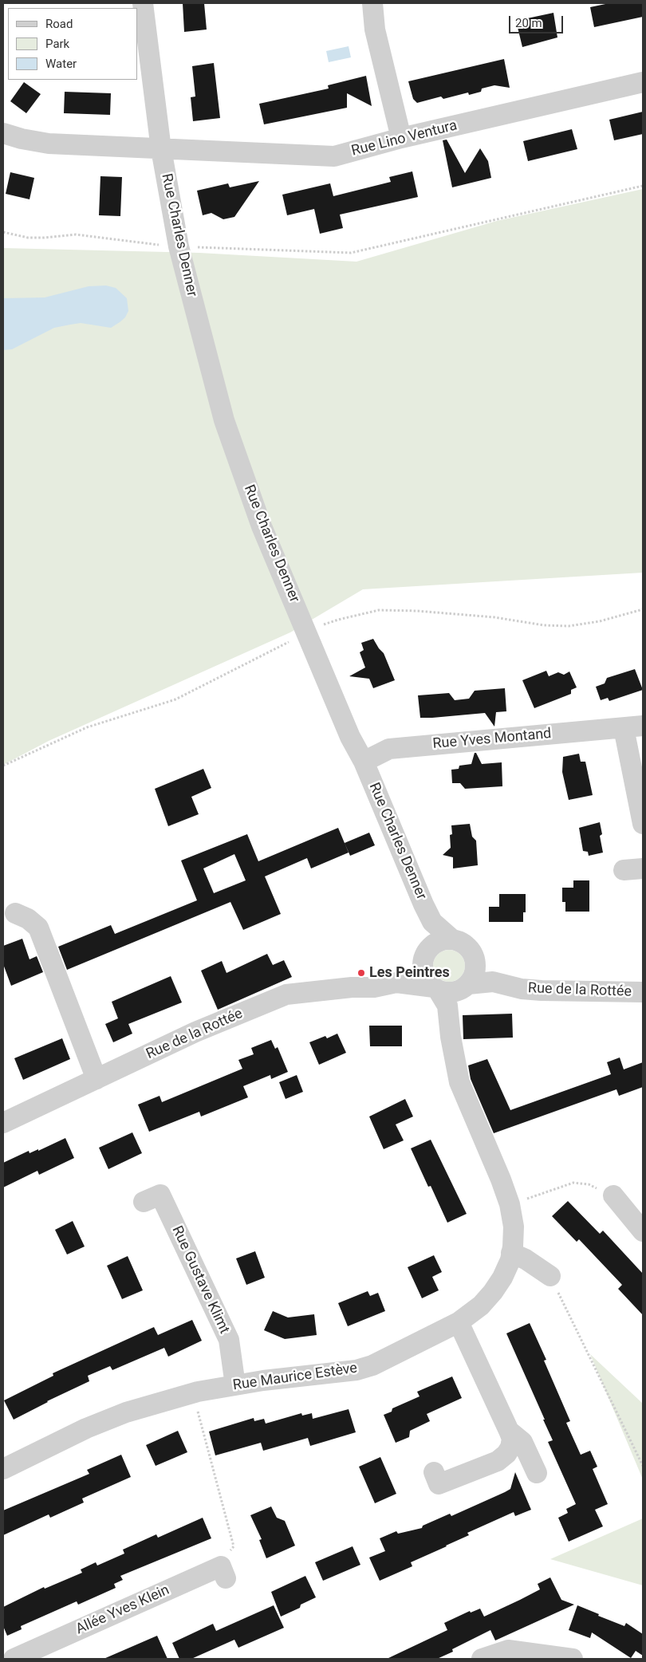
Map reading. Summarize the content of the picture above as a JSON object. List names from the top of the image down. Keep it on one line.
{"streets":{"street":["Rue Lino Ventura","Rue Charles Denner","Rue Yves Montand","Rue de la Rottée","Rue Gustave Klimt","Rue Maurice Estève","Allée Yves Klein"]},"crossings":[["Rue Lino Ventura","Rue Charles Denner"],["Rue Charles Denner","Rue Yves Montand"],["Rue Charles Denner","Rue de la Rottée"],["Rue Charles Denner","Rue Maurice Estève"],["Rue de la Rottée","Rue Maurice Estève"],["Rue Gustave Klimt","Rue Maurice Estève"]],"places":["Les Peintres"],"legend":["Road","Park","Water"],"scale_bar":"20 m"}
